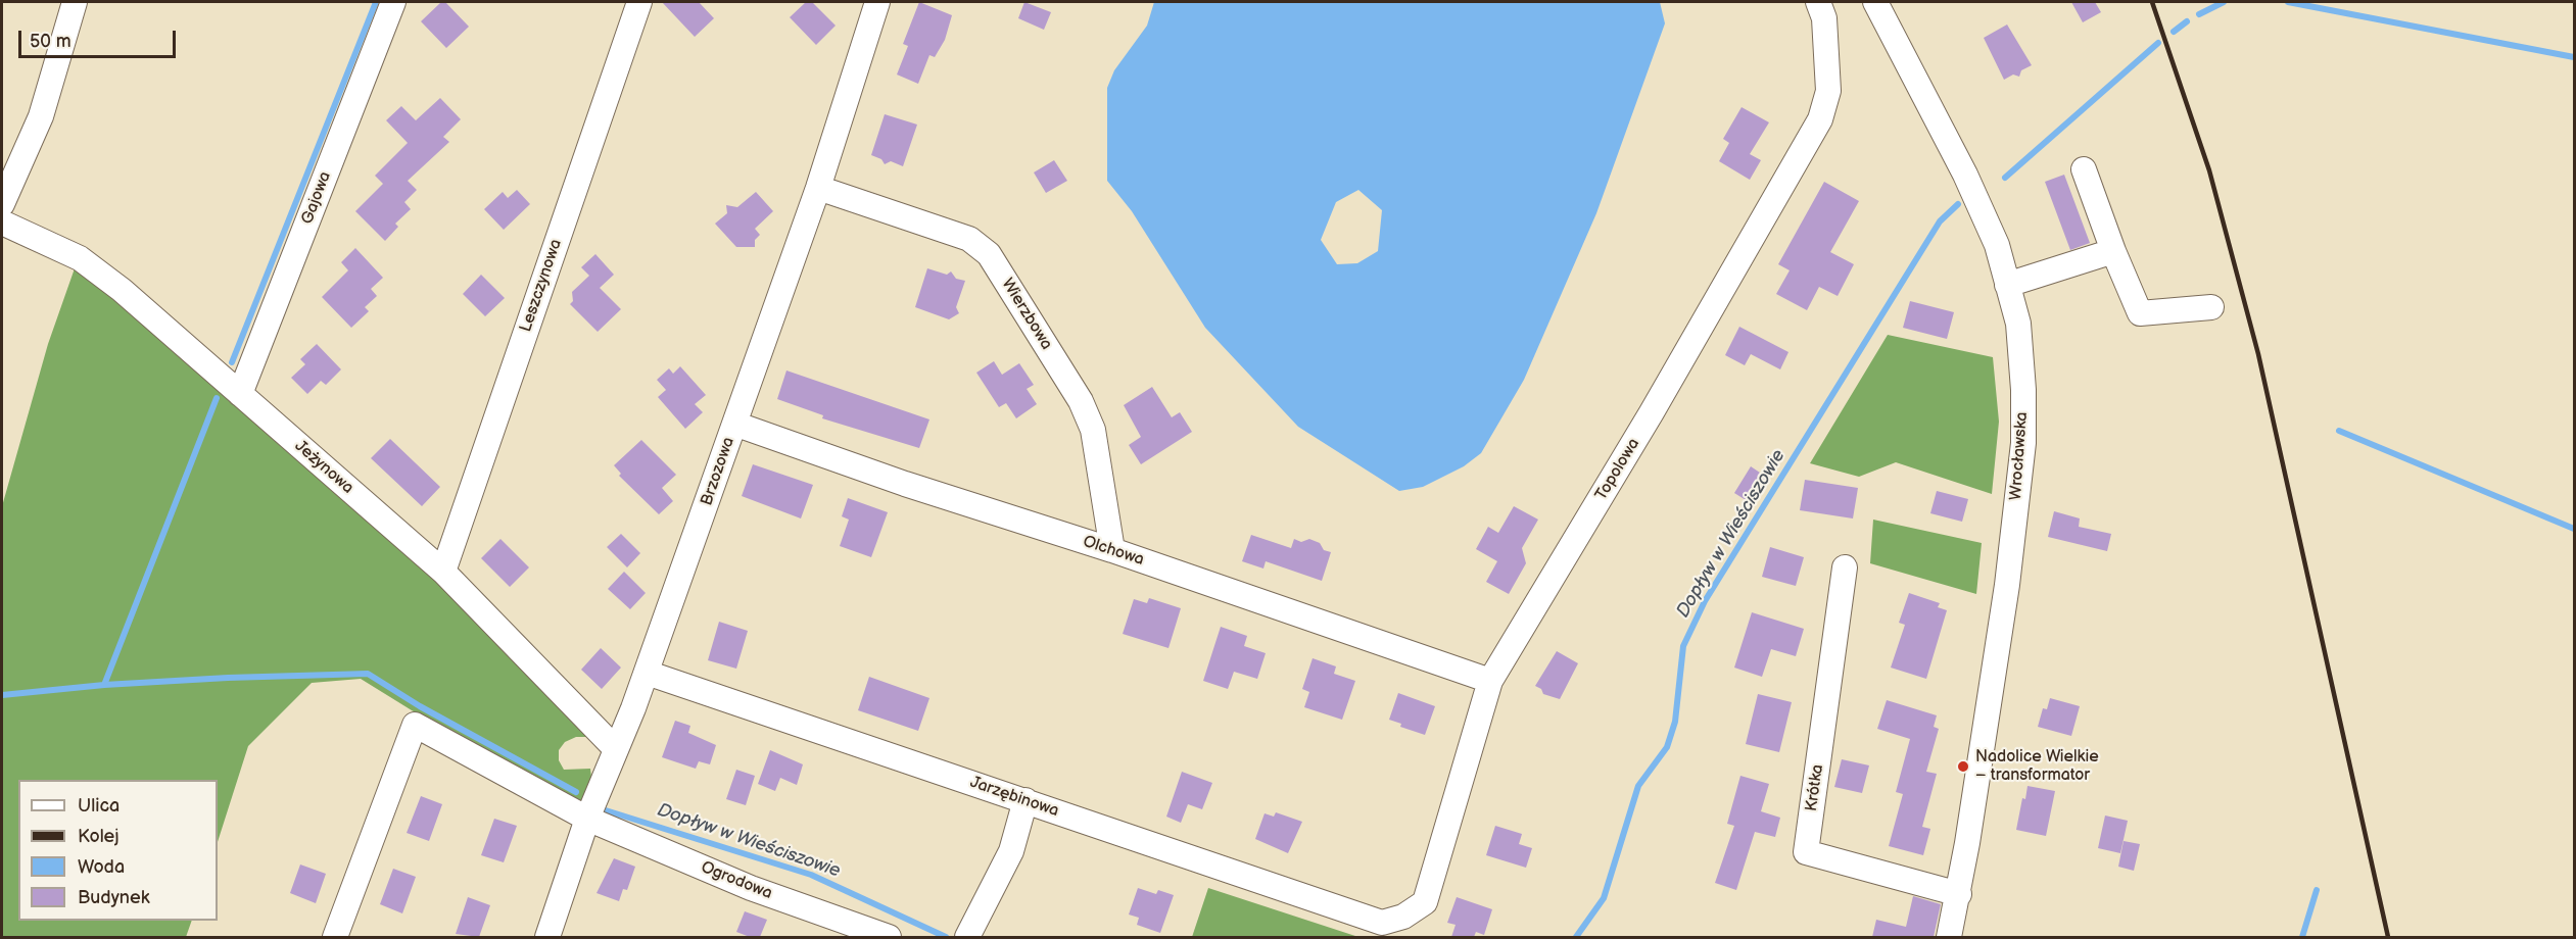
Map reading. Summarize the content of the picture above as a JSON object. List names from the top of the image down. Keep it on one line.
{"streets":{"street":["Gajowa","Leszczynowa","Wierzbowa","Wrocławska","Jeżynowa","Topolowa","Brzozowa","Olchowa","Krótka","Jarzębinowa","Ogrodowa"]},"crossings":[["Gajowa","Jeżynowa"],["Leszczynowa","Jeżynowa"],["Wierzbowa","Brzozowa"],["Wierzbowa","Olchowa"],["Wrocławska","Krótka"],["Jeżynowa","Brzozowa"],["Topolowa","Olchowa"],["Topolowa","Jarzębinowa"],["Brzozowa","Olchowa"],["Brzozowa","Jarzębinowa"],["Brzozowa","Ogrodowa"]],"water":["Dopływ w Wieściszowie"],"places":["Nadolice Wielkie – transformator"],"legend":["Ulica","Kolej","Woda","Budynek"],"scale_bar":"50 m"}
